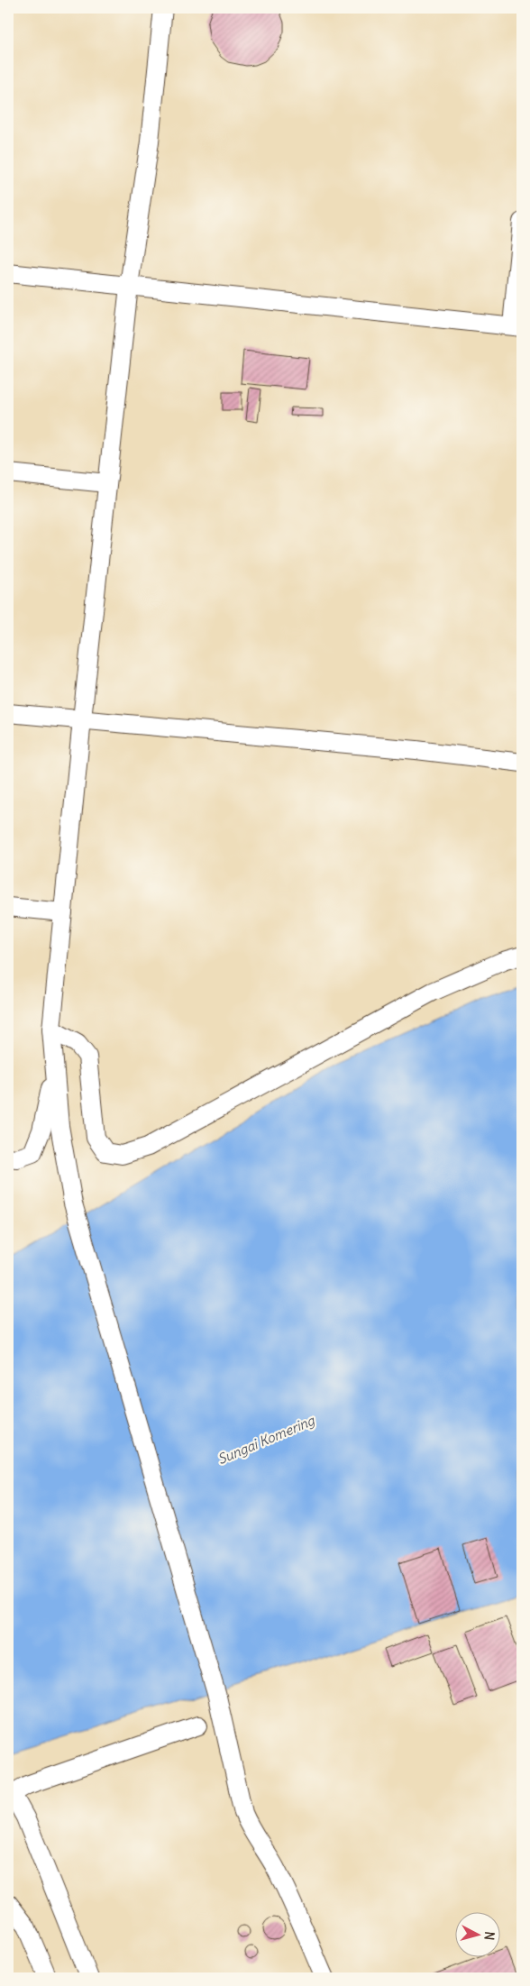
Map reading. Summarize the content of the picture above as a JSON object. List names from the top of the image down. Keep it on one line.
{"water":["Sungai Komering"],"north":"right"}
